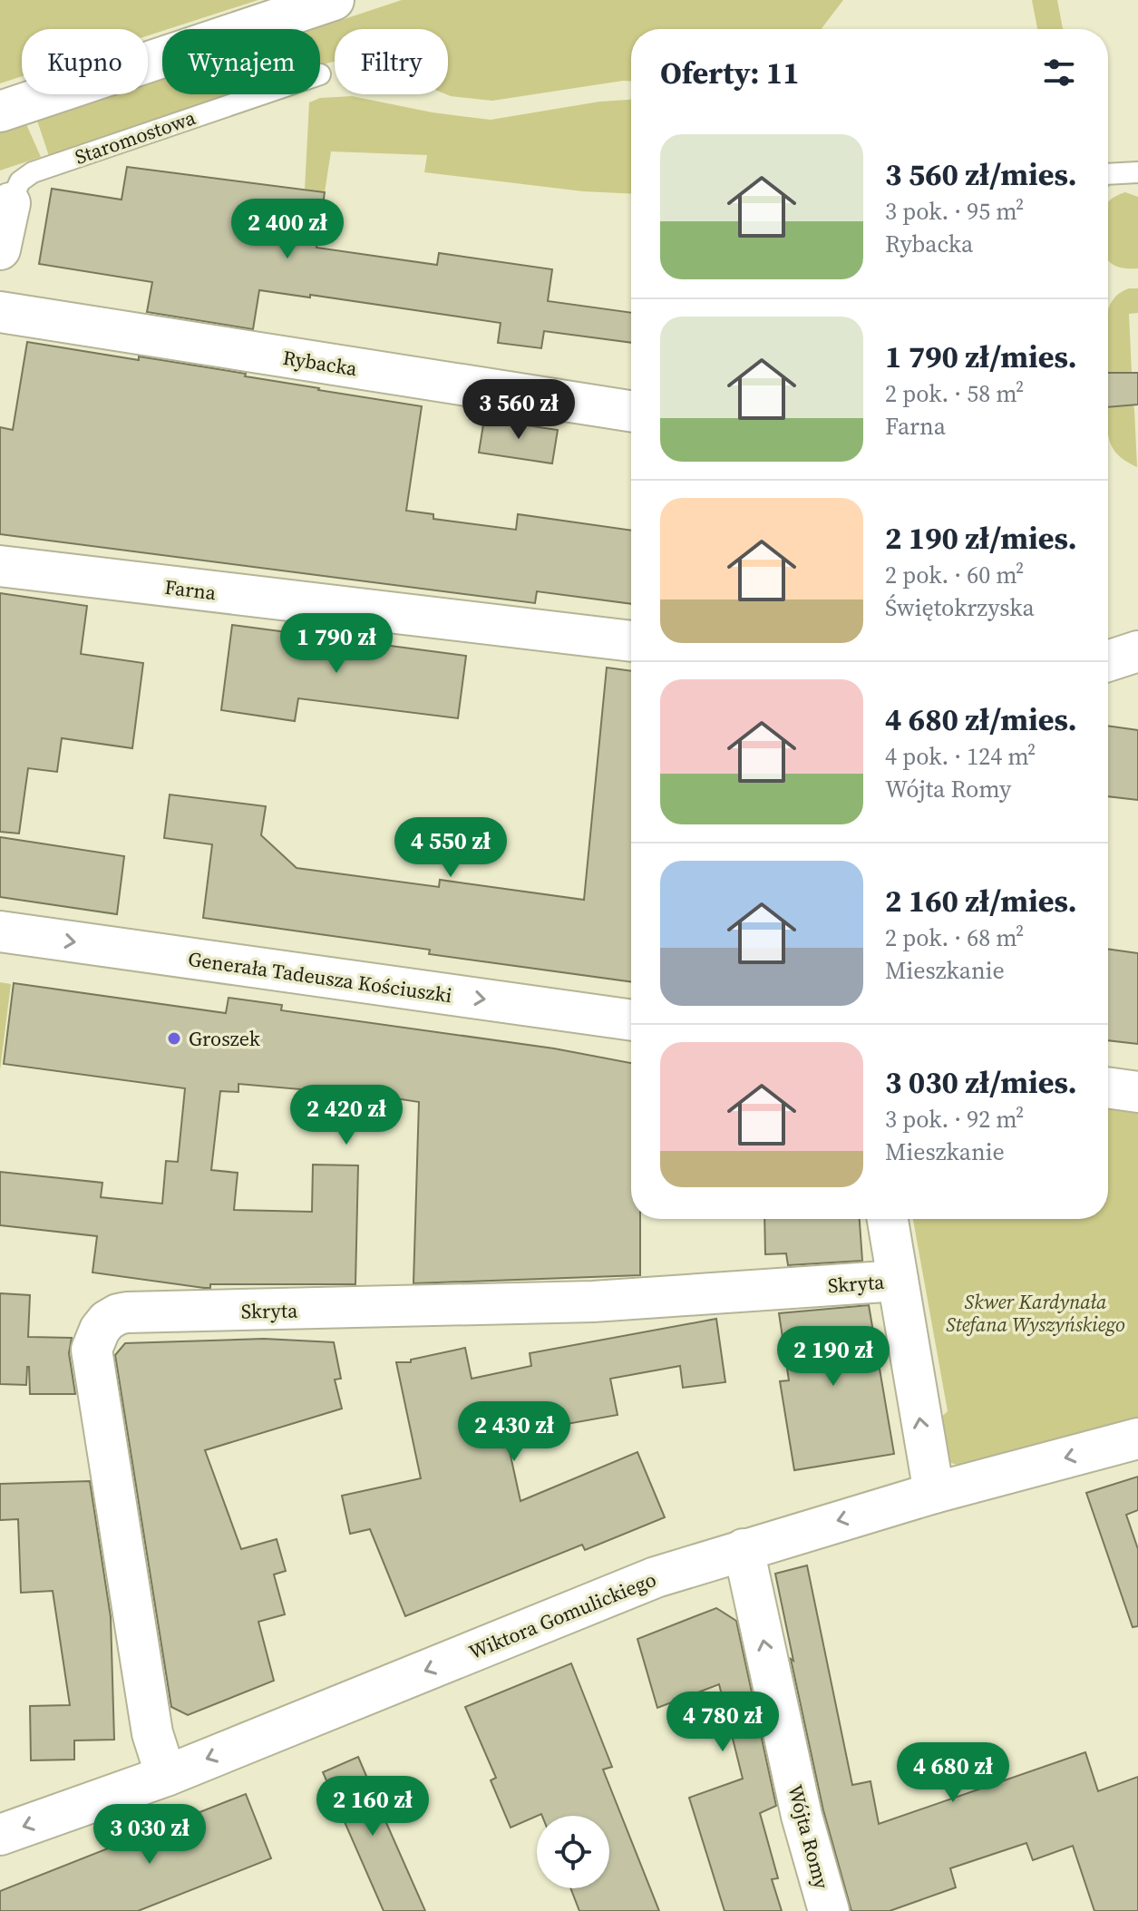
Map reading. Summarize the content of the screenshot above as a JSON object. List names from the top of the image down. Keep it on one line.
{"streets":{"street":["Staromostowa","Rybacka","Farna","Generała Tadeusza Kościuszki","Skryta","Wiktora Gomulickiego","Wójta Romy"]},"crossings":[["Skryta","Wiktora Gomulickiego"],["Wiktora Gomulickiego","Wójta Romy"]],"one_way":["Generała Tadeusza Kościuszki","Wiktora Gomulickiego","Wójta Romy"],"parks":["Skwer Kardynała Stefana Wyszyńskiego"],"places":["Groszek"],"page":{"chip":["Kupno","Wynajem","Filtry"],"heading":"Oferty: 11","list":[{"name":"3 560 zł/mies.","note":"3 pok. · 95 m² · Rybacka"},{"name":"1 790 zł/mies.","note":"2 pok. · 58 m² · Farna"},{"name":"2 190 zł/mies.","note":"2 pok. · 60 m² · Świętokrzyska"},{"name":"4 680 zł/mies.","note":"4 pok. · 124 m² · Wójta Romy"},{"name":"2 160 zł/mies.","note":"2 pok. · 68 m² · Mieszkanie"},{"name":"3 030 zł/mies.","note":"3 pok. · 92 m² · Mieszkanie"}],"price":["2 400 zł","3 560 zł","1 790 zł","4 550 zł","2 420 zł","2 190 zł","2 430 zł","4 780 zł","4 680 zł","2 160 zł","3 030 zł"]}}
